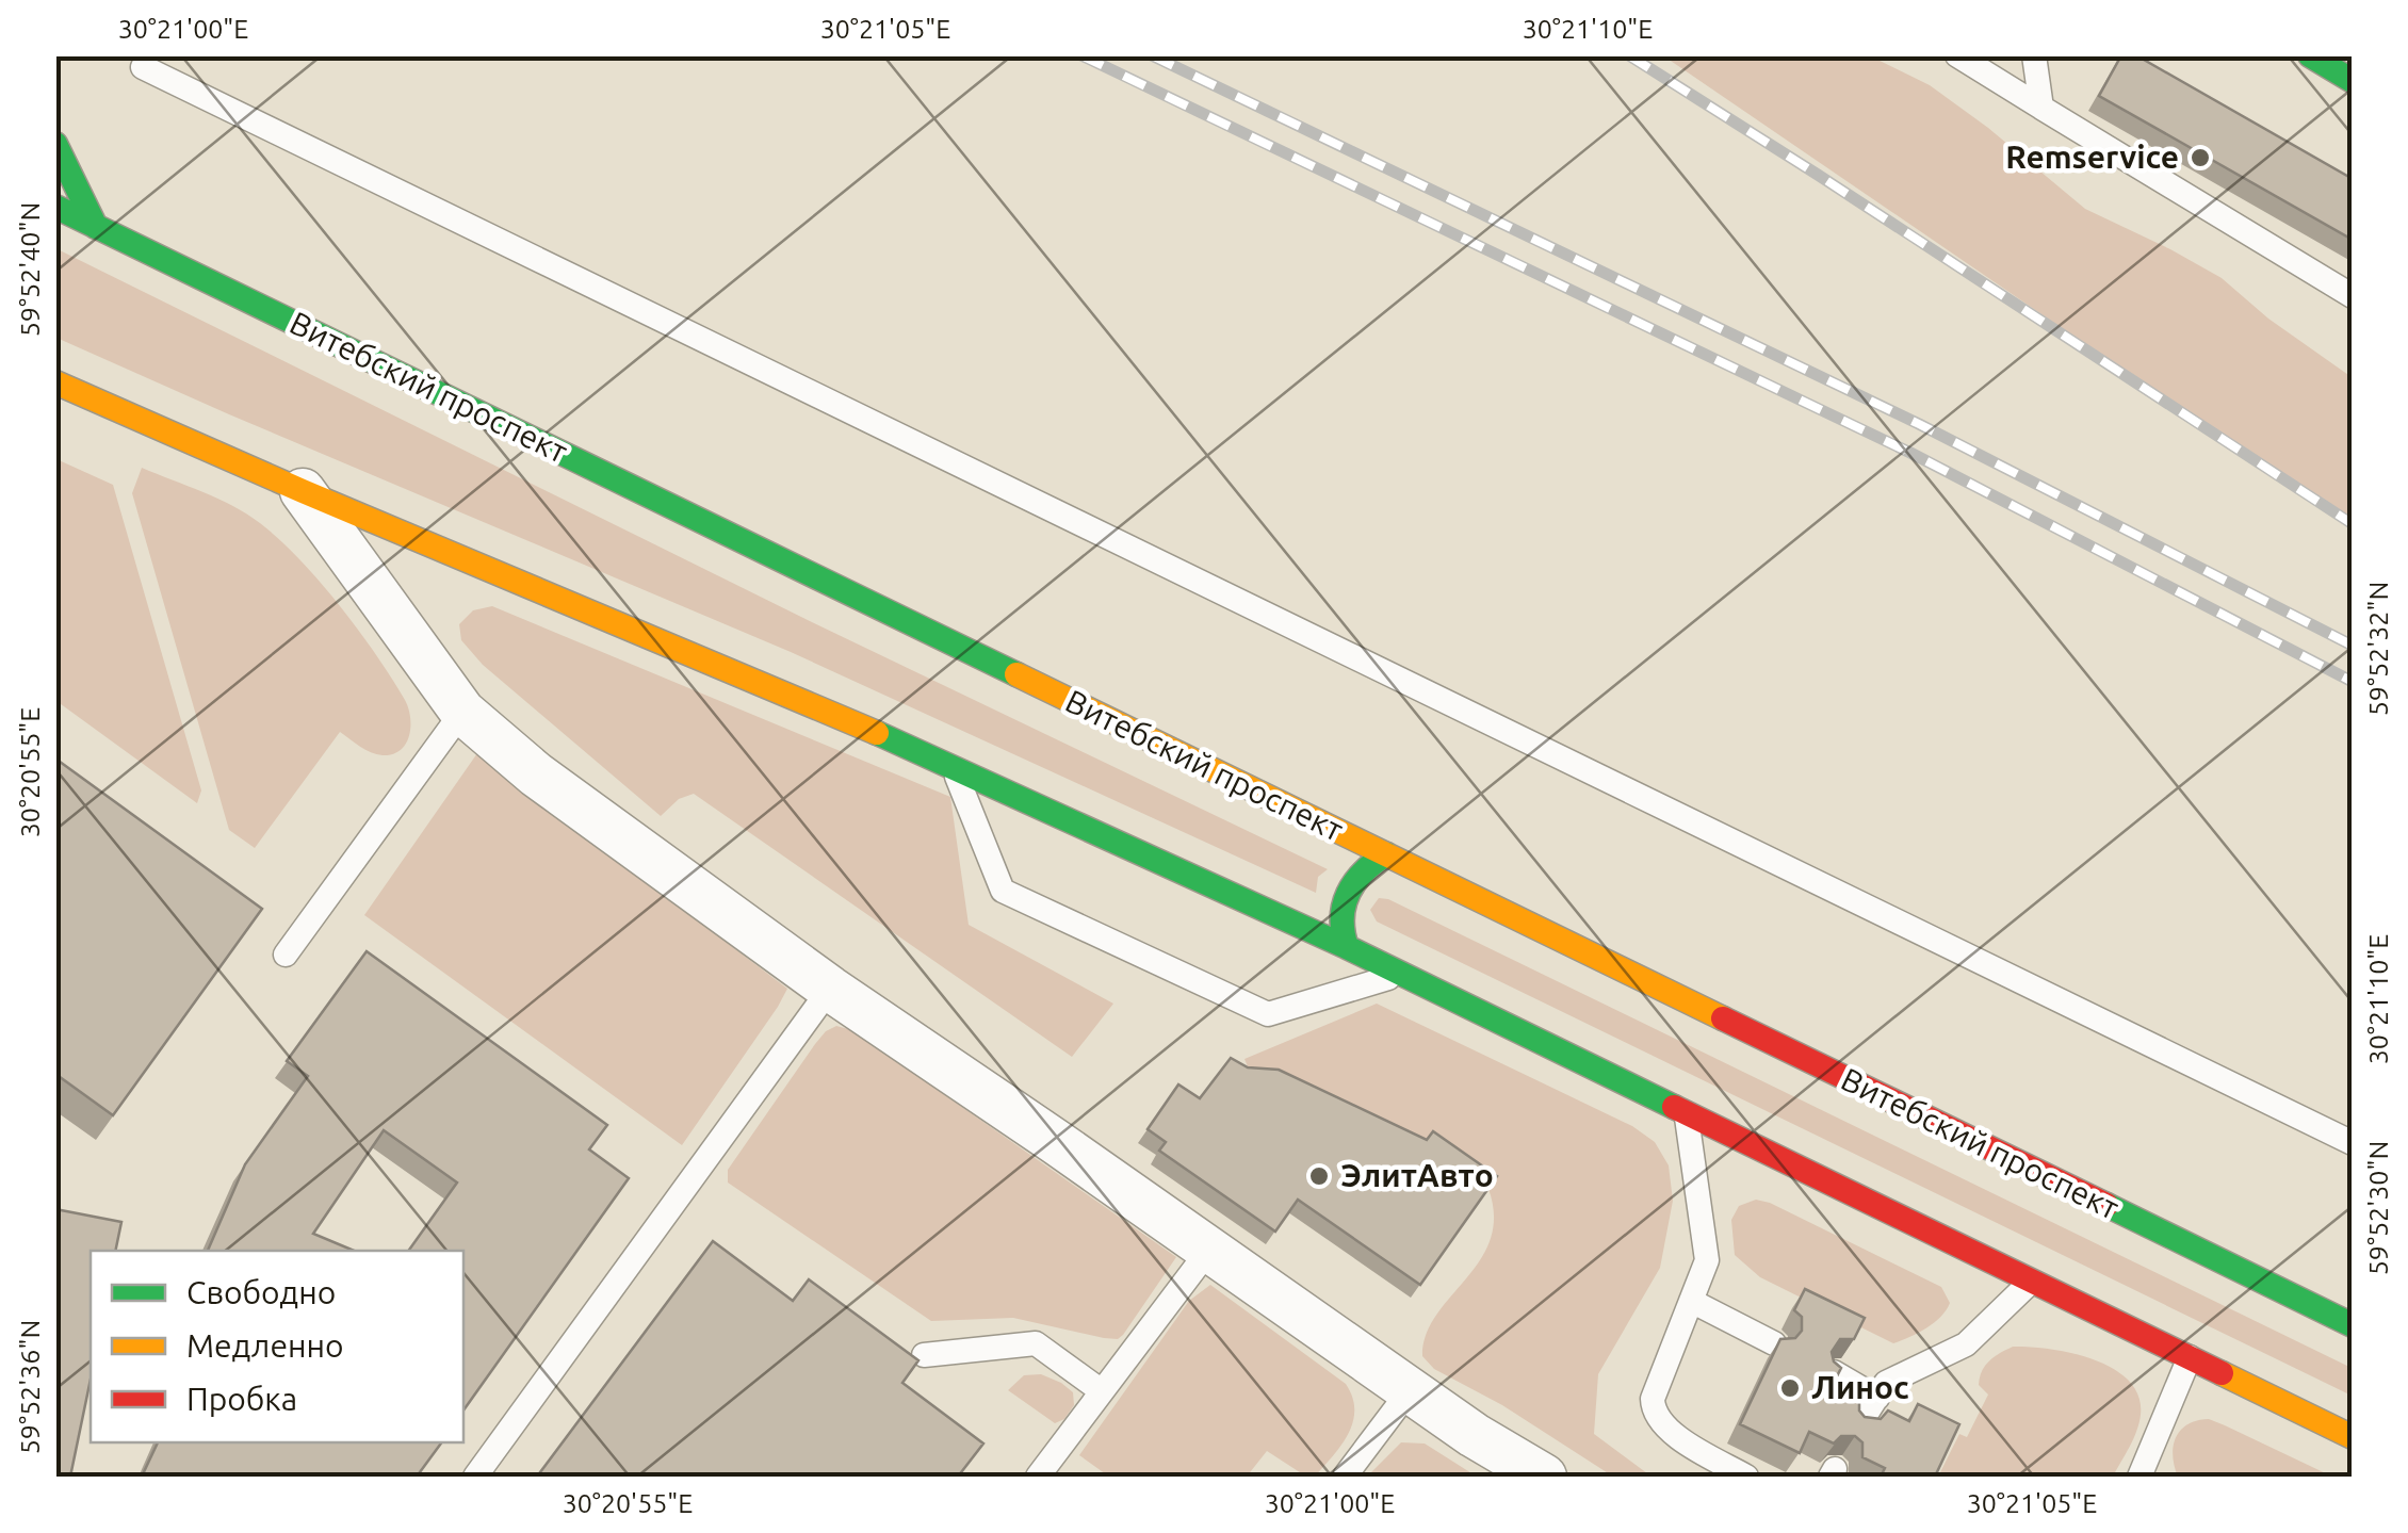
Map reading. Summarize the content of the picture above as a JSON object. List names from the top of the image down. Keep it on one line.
{"streets":{"main road":["Витебский проспект"]},"places":["Remservice","ЭлитАвто","Линос"],"legend":["Свободно","Медленно","Пробка"],"coordinates":["30°21'00\"E","30°21'05\"E","30°21'10\"E","59°52'40\"N","59°52'32\"N","30°20'55\"E","59°52'30\"N","59°52'36\"N"]}
